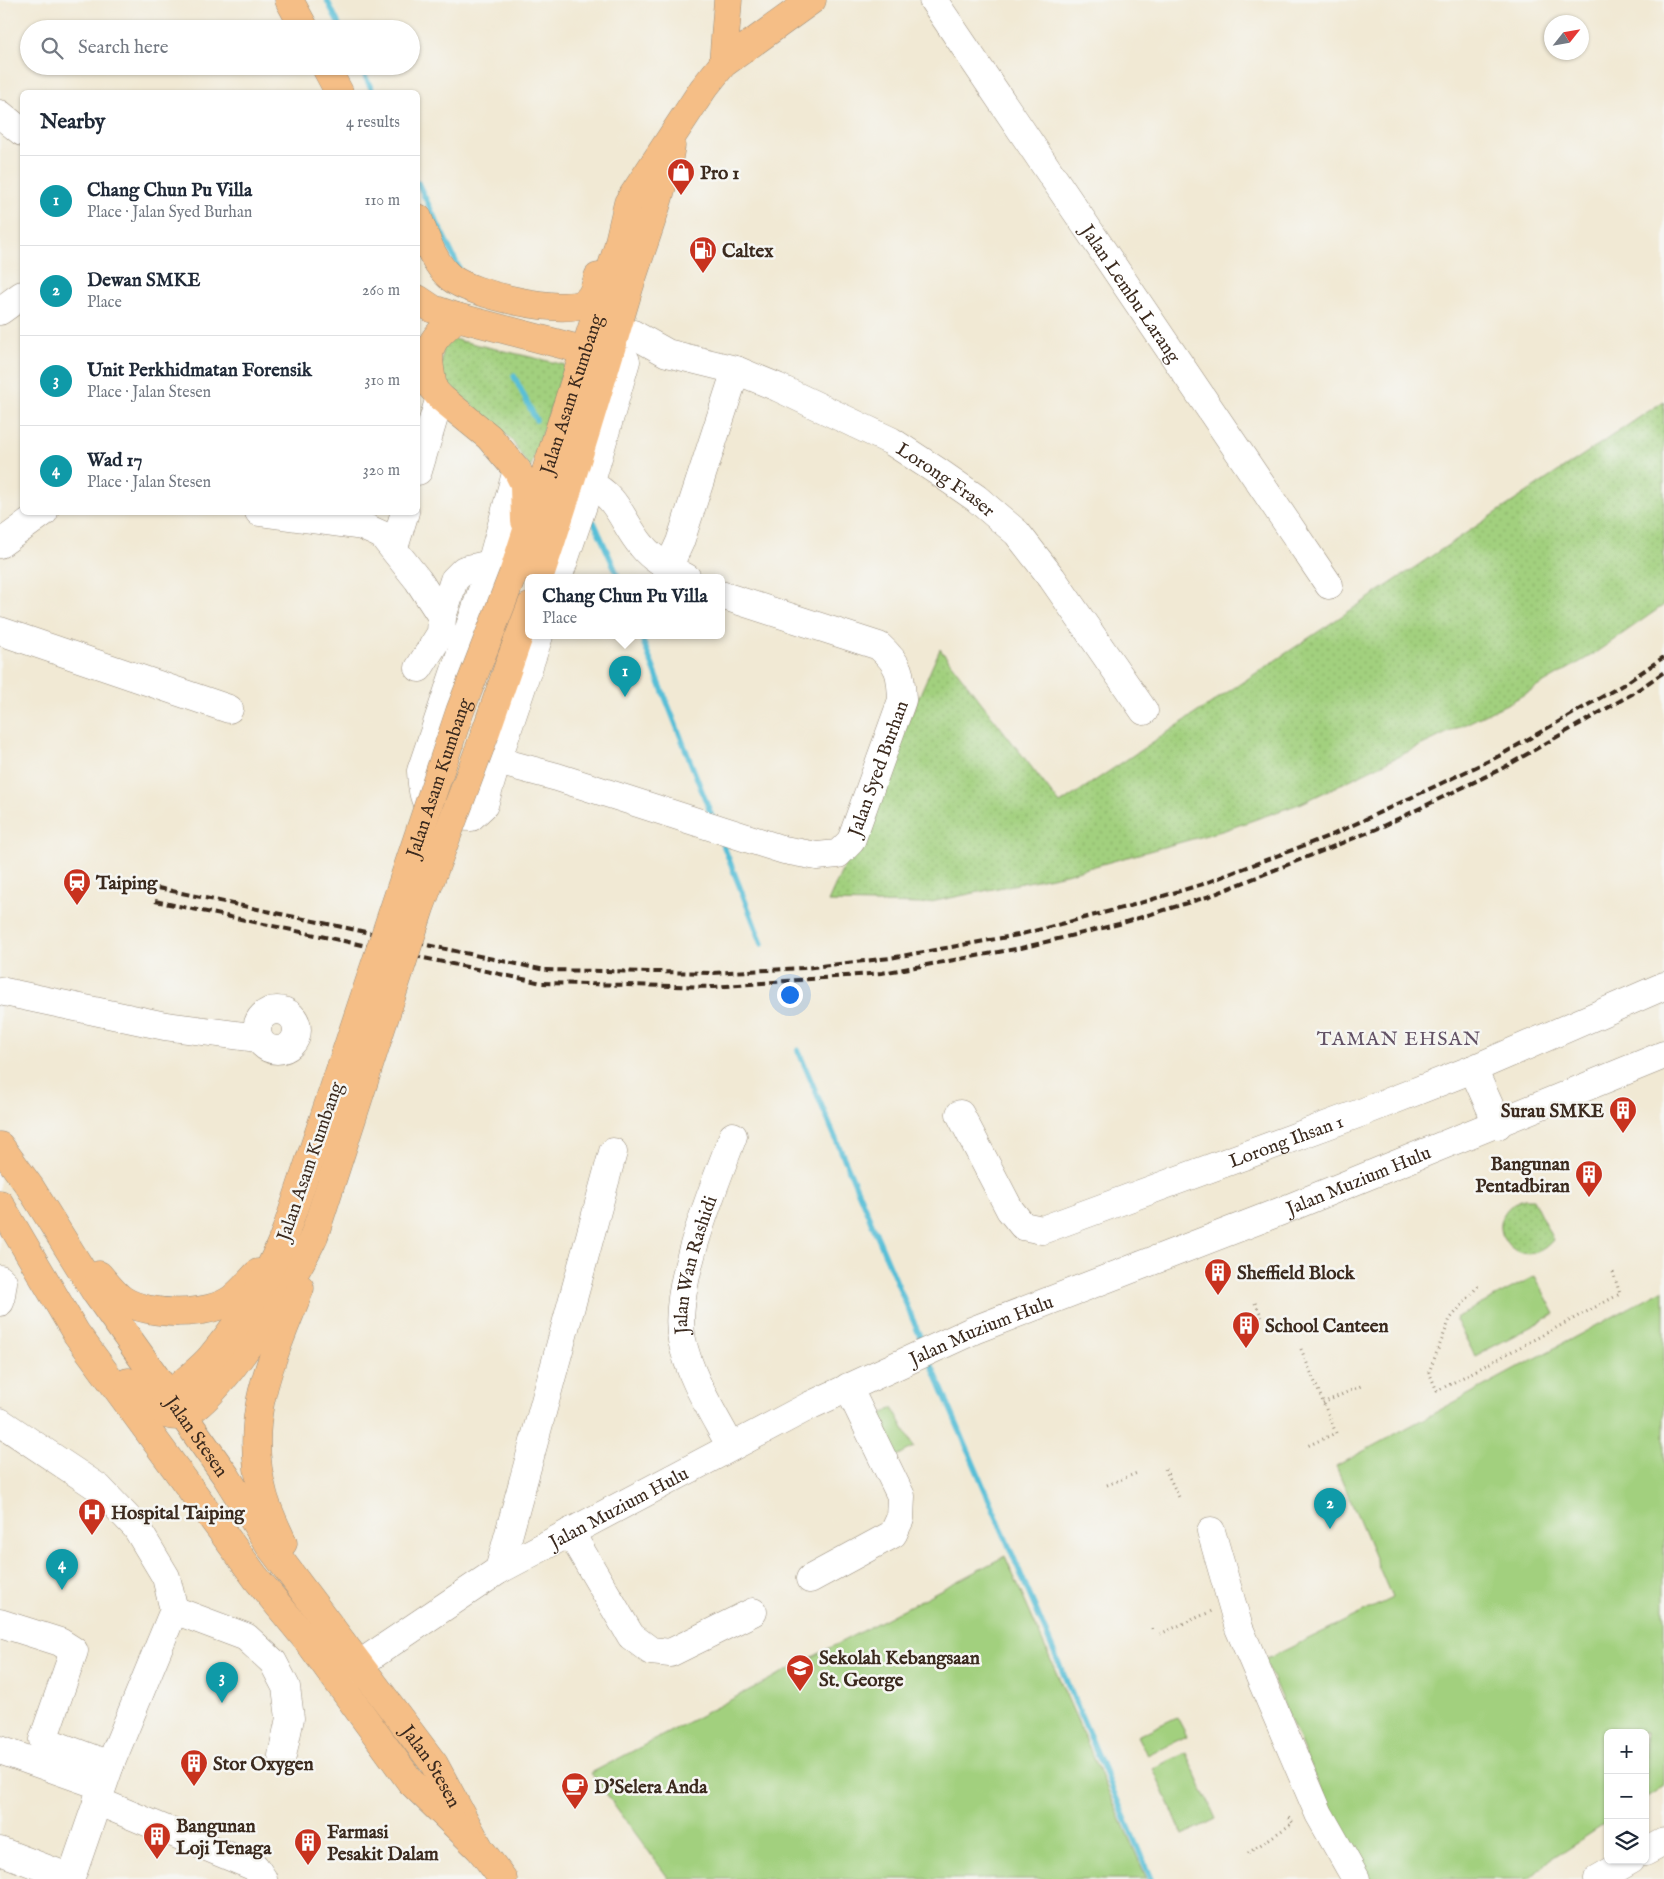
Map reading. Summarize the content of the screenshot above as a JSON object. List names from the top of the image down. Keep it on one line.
{"streets":{"main road":["Jalan Asam Kumbang","Jalan Stesen"],"street":["Jalan Lembu Larang","Lorong Fraser","Jalan Syed Burhan","Lorong Ihsan 1","Jalan Muzium Hulu","Jalan Wan Rashidi"]},"crossings":[["Jalan Asam Kumbang","Lorong Fraser"],["Jalan Asam Kumbang","Jalan Stesen"],["Jalan Muzium Hulu","Jalan Wan Rashidi"],["Jalan Muzium Hulu","Jalan Stesen"]],"districts":["TAMAN EHSAN"],"places":{"shop":["Pro 1"],"fuel station":["Caltex"],"station":["Taiping"],"building":["Surau SMKE","Bangunan Pentadbiran","Sheffield Block","School Canteen","Stor Oxygen","Bangunan Loji Tenaga","Farmasi Pesakit Dalam"],"hospital":["Hospital Taiping"],"school or university":["Sekolah Kebangsaan St. George"],"cafe":["D'Selera Anda"]},"north":"top right","page":{"search":"Search here","heading":["Nearby","4 results"],"list":[{"mark":"1","name":"Chang Chun Pu Villa","note":"Place · Jalan Syed Burhan","value":"110 m"},{"mark":"2","name":"Dewan SMKE","note":"Place","value":"260 m"},{"mark":"3","name":"Unit Perkhidmatan Forensik","note":"Place · Jalan Stesen","value":"310 m"},{"mark":"4","name":"Wad 17","note":"Place · Jalan Stesen","value":"320 m"}],"popup":["Chang Chun Pu Villa","Place"],"pins":["1","2","4","3"],"map_buttons":["+","−"]}}
